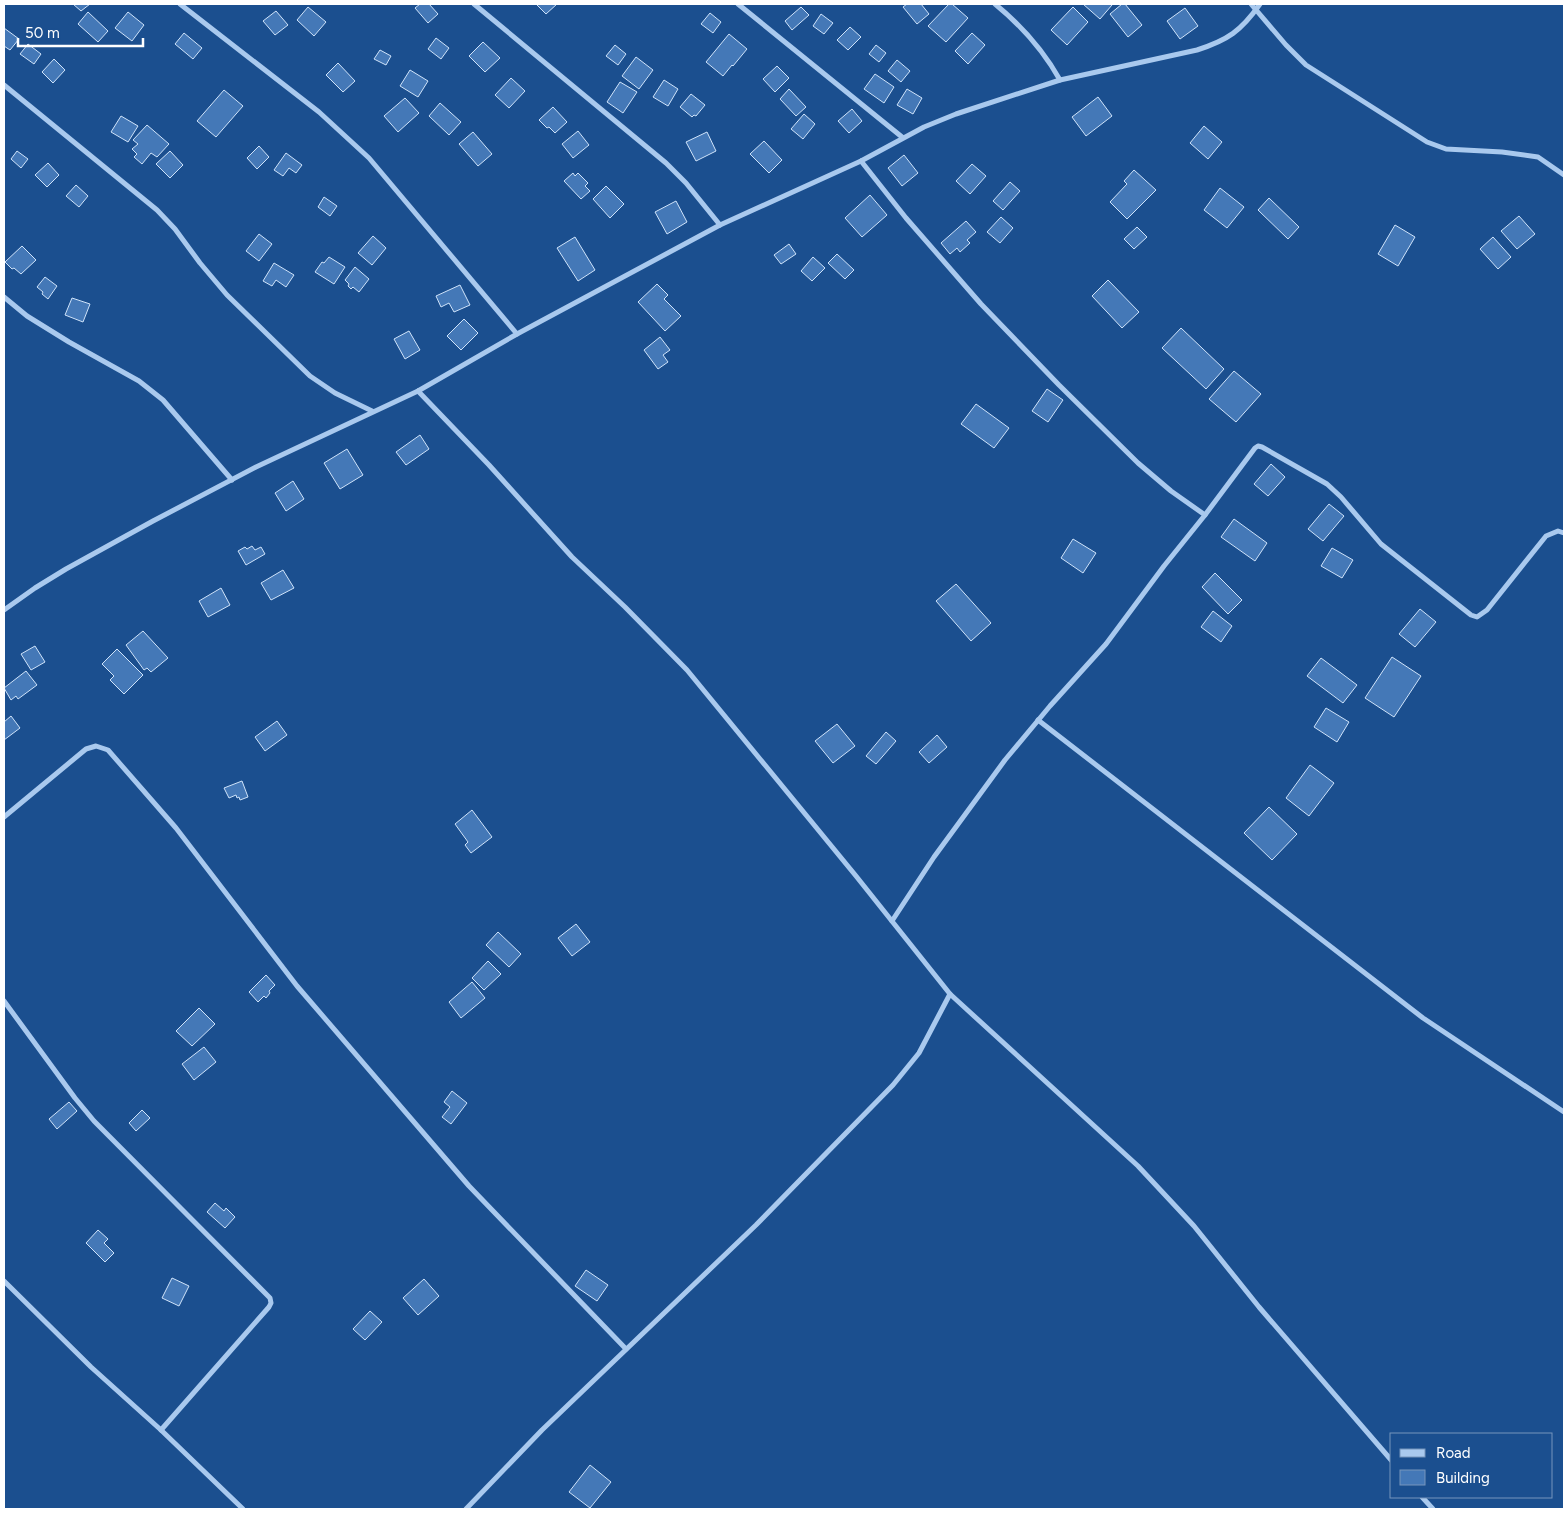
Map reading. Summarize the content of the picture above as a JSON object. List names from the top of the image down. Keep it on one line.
{"legend":["Road","Building"],"scale_bar":"50 m"}
